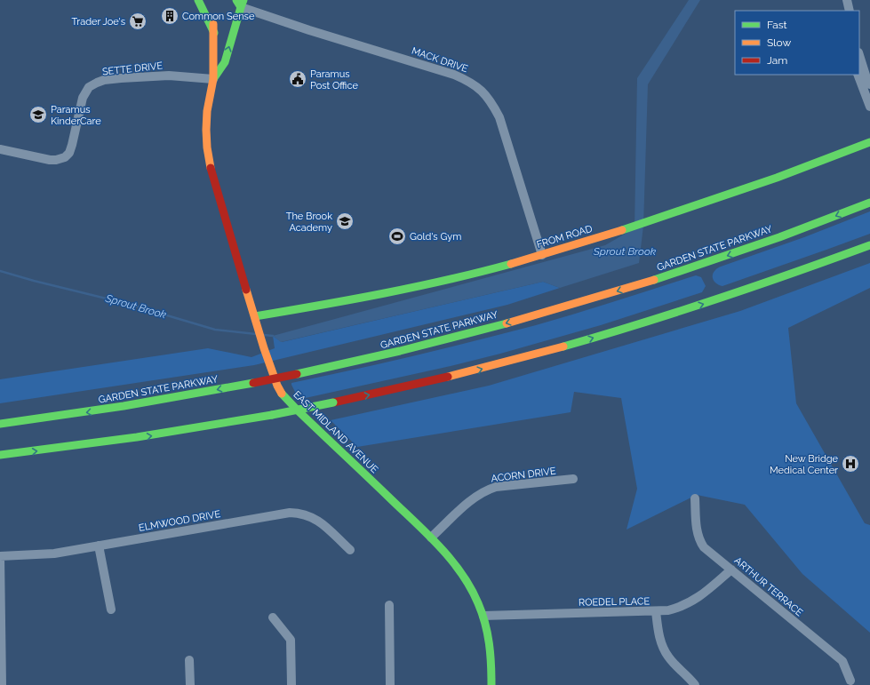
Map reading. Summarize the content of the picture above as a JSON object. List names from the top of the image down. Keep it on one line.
{"streets":{"main road":["FROM ROAD","GARDEN STATE PARKWAY","EAST MIDLAND AVENUE"],"street":["MACK DRIVE","SETTE DRIVE","ACORN DRIVE","ELMWOOD DRIVE","ARTHUR TERRACE","ROEDEL PLACE"]},"crossings":[["MACK DRIVE","FROM ROAD"],["MACK DRIVE","EAST MIDLAND AVENUE"],["SETTE DRIVE","EAST MIDLAND AVENUE"],["FROM ROAD","EAST MIDLAND AVENUE"],["EAST MIDLAND AVENUE","ACORN DRIVE"],["EAST MIDLAND AVENUE","ROEDEL PLACE"],["ARTHUR TERRACE","ROEDEL PLACE"]],"water":["Sprout Brook"],"places":{"building":["Common Sense"],"supermarket":["Trader Joe's"],"public building":["Paramus Post Office"],"school or university":["Paramus KinderCare","The Brook Academy"],"sports":["Gold's Gym"],"hospital":["New Bridge Medical Center"]},"legend":["Fast","Slow","Jam"]}
